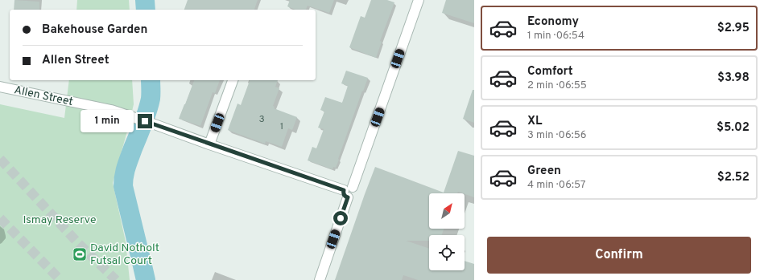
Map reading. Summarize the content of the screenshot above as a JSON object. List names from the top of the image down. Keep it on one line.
{"streets":{"street":["Allen Street"]},"parks":["Ismay Reserve"],"places":{"sports":["David Notholt Futsal Court"]},"house_numbers":["3","1"],"north":"top right","page":{"list":[{"name":"Economy","note":"1 min · 06:54","value":"$2.95"},{"name":"Comfort","note":"2 min · 06:55","value":"$3.98"},{"name":"XL","note":"3 min · 06:56","value":"$5.02"},{"name":"Green","note":"4 min · 06:57","value":"$2.52"}],"banner":["Bakehouse Garden","Allen Street"],"bubble":"1 min","buttons":"Confirm"}}
